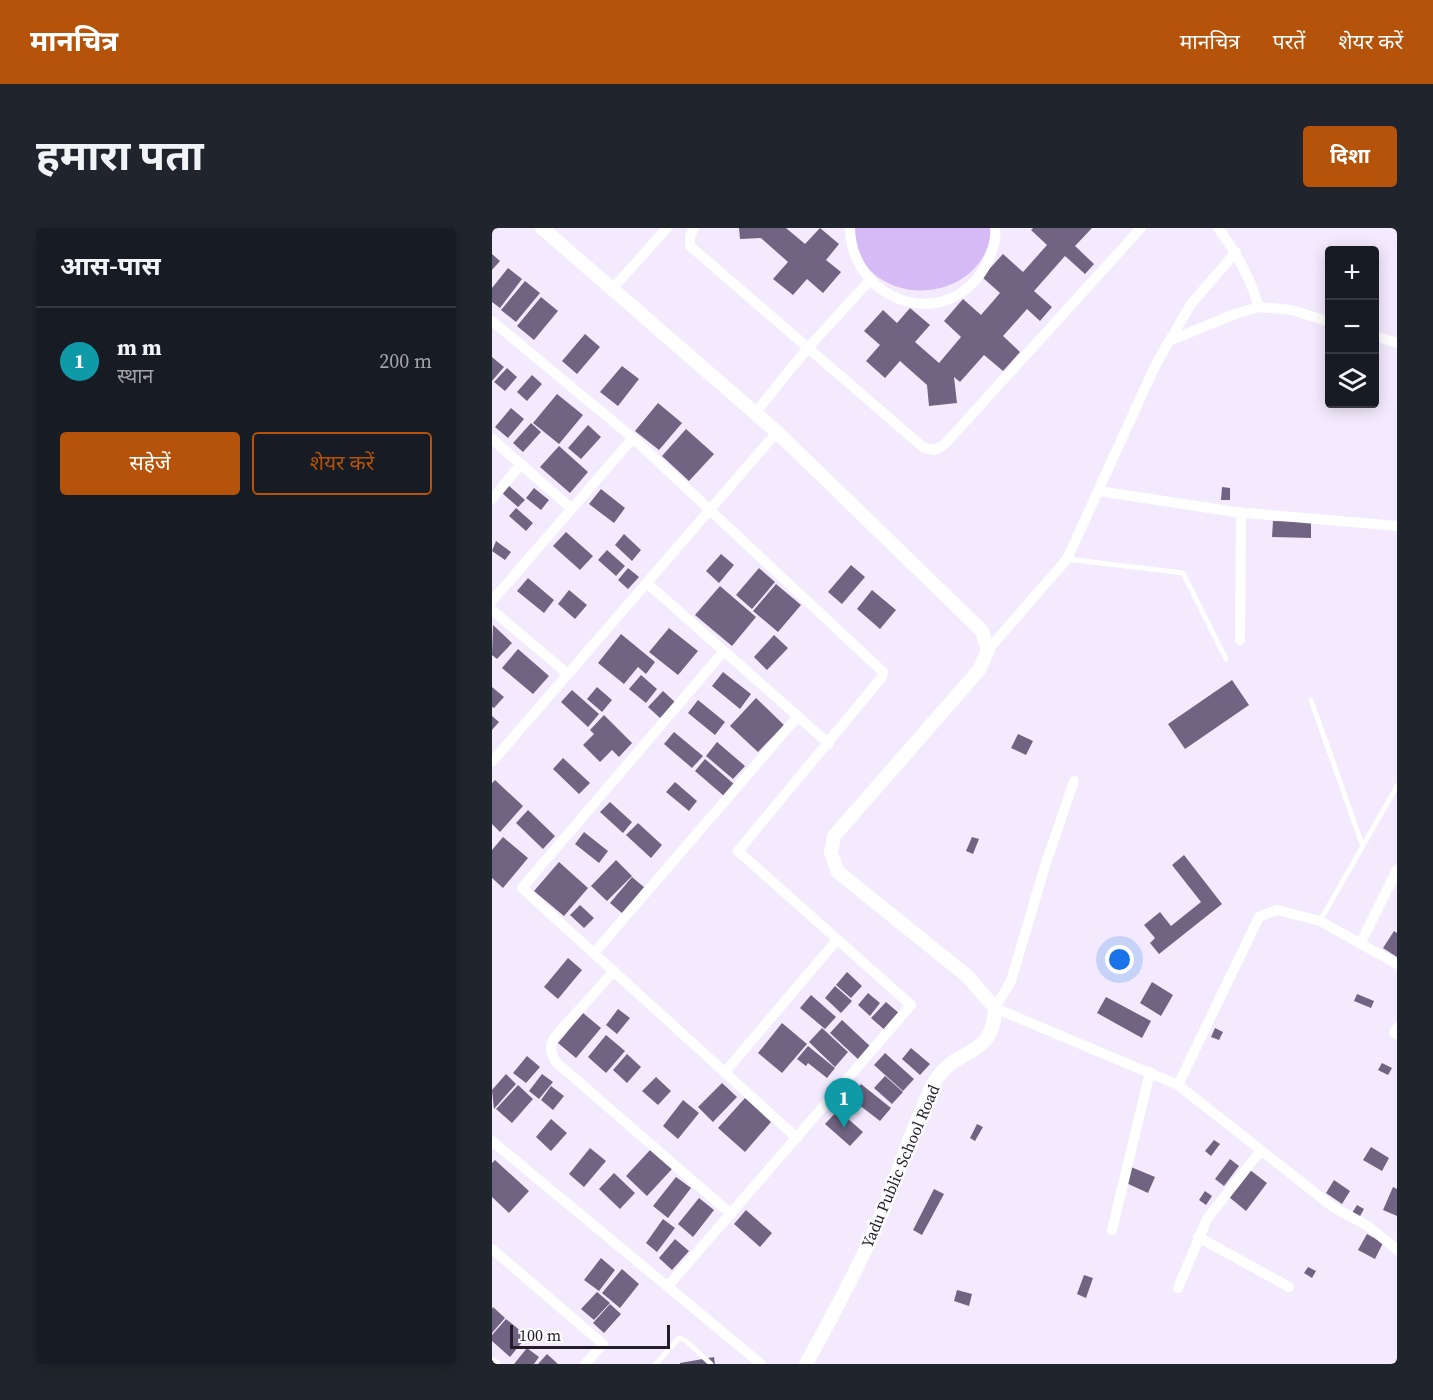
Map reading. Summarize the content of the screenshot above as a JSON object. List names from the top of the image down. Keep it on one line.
{"streets":{"street":["Yadu Public School Road"]},"scale_bar":"100 m","page":{"header":"मानचित्र","nav":["मानचित्र","परतें","शेयर करें"],"title":"हमारा पता","buttons":["दिशा",["सहेजें","शेयर करें"]],"heading":"आस-पास","map_buttons":["+","−"],"list":[{"mark":"1","name":"m m","note":"स्थान","value":"200 m"}],"pins":"1","scale":"100 m"}}
